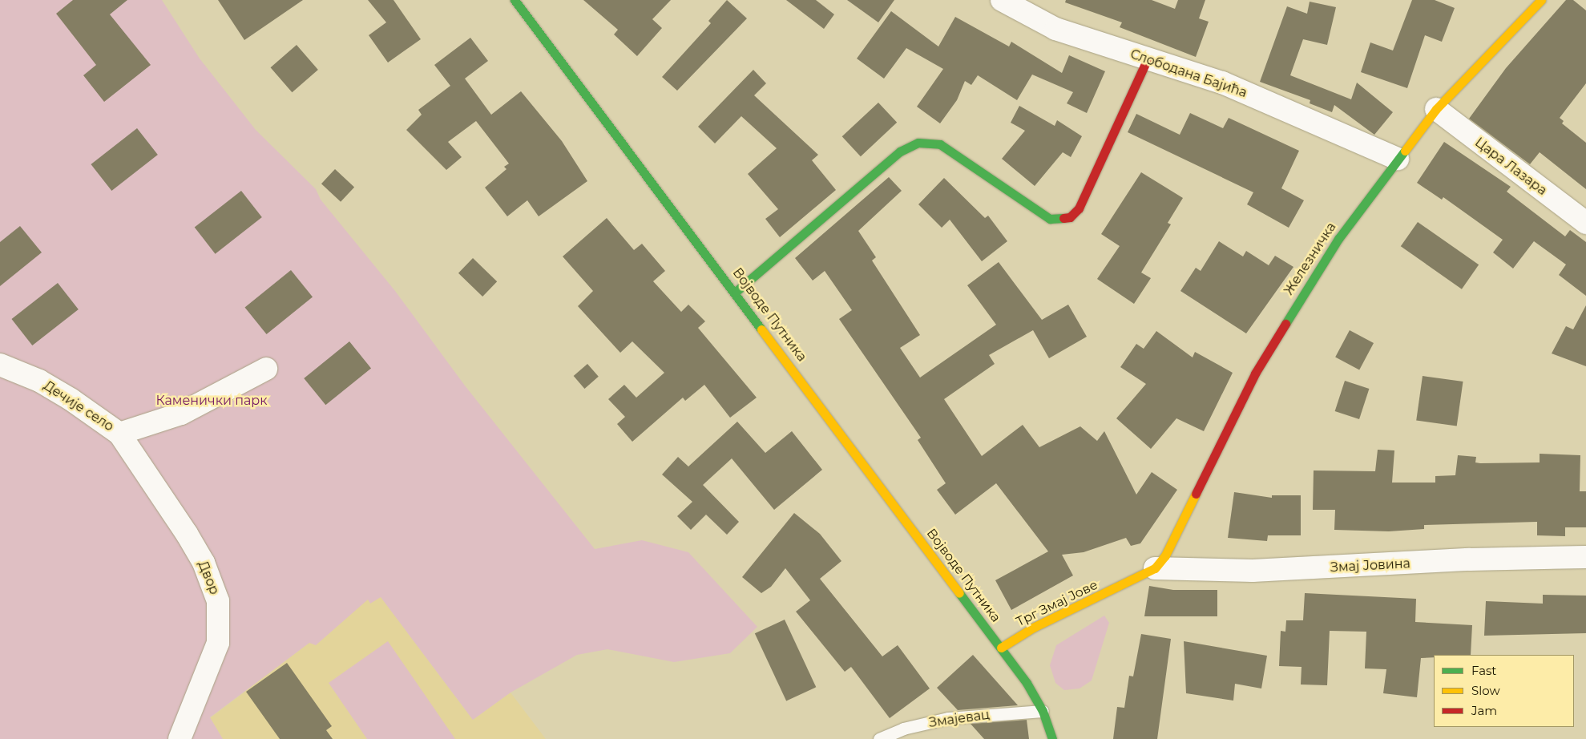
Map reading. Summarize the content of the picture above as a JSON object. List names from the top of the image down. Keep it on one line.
{"streets":{"street":["Слободана Бајића","Цара Лазара","Железничка","Војводе Путника","Дечије село","Змај Јовина","Двор","Трг Змај Јове"],"lane":["Змајевац"]},"crossings":[["Слободана Бајића","Железничка"],["Цара Лазара","Железничка"],["Железничка","Змај Јовина"],["Железничка","Трг Змај Јове"],["Војводе Путника","Трг Змај Јове"],["Дечије село","Двор"],["Змај Јовина","Трг Змај Јове"]],"parks":["Каменички парк"],"legend":["Fast","Slow","Jam"]}
